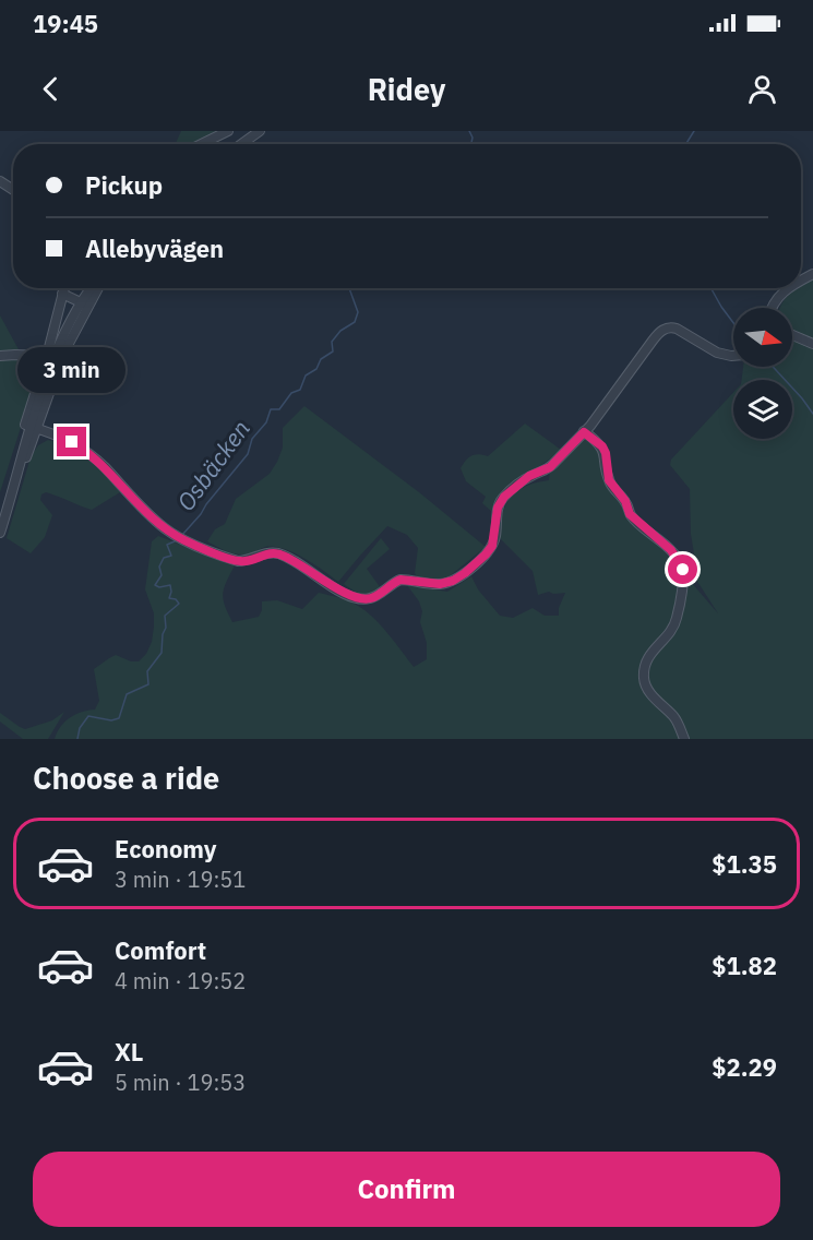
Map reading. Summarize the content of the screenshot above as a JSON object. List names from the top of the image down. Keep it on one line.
{"water":["Osbäcken"],"north":"right","page":{"status":"19:45","header":"Ridey","banner":["Pickup","Allebyvägen"],"bubble":"3 min","heading":"Choose a ride","list":[{"name":"Economy","note":"3 min · 19:51","value":"$1.35"},{"name":"Comfort","note":"4 min · 19:52","value":"$1.82"},{"name":"XL","note":"5 min · 19:53","value":"$2.29"}],"buttons":"Confirm"}}
